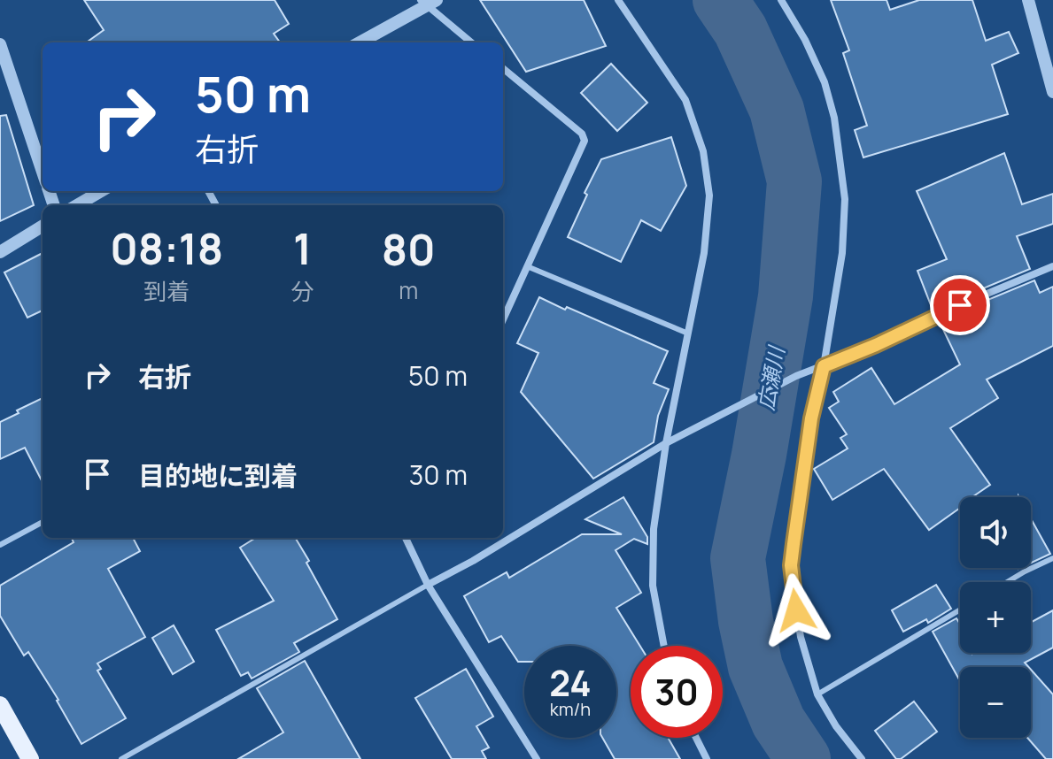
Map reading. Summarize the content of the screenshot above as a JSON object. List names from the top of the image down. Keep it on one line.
{"water":["広瀬川"],"page":{"turn":["50 m","右折"],"eta":["08:18","到着","1","分","80","m"],"list":[{"name":"右折","value":"50 m"},{"name":"目的地に到着","value":"30 m"}],"map_buttons":["+","−"],"speed":"24 km/h","limit":"30"}}
